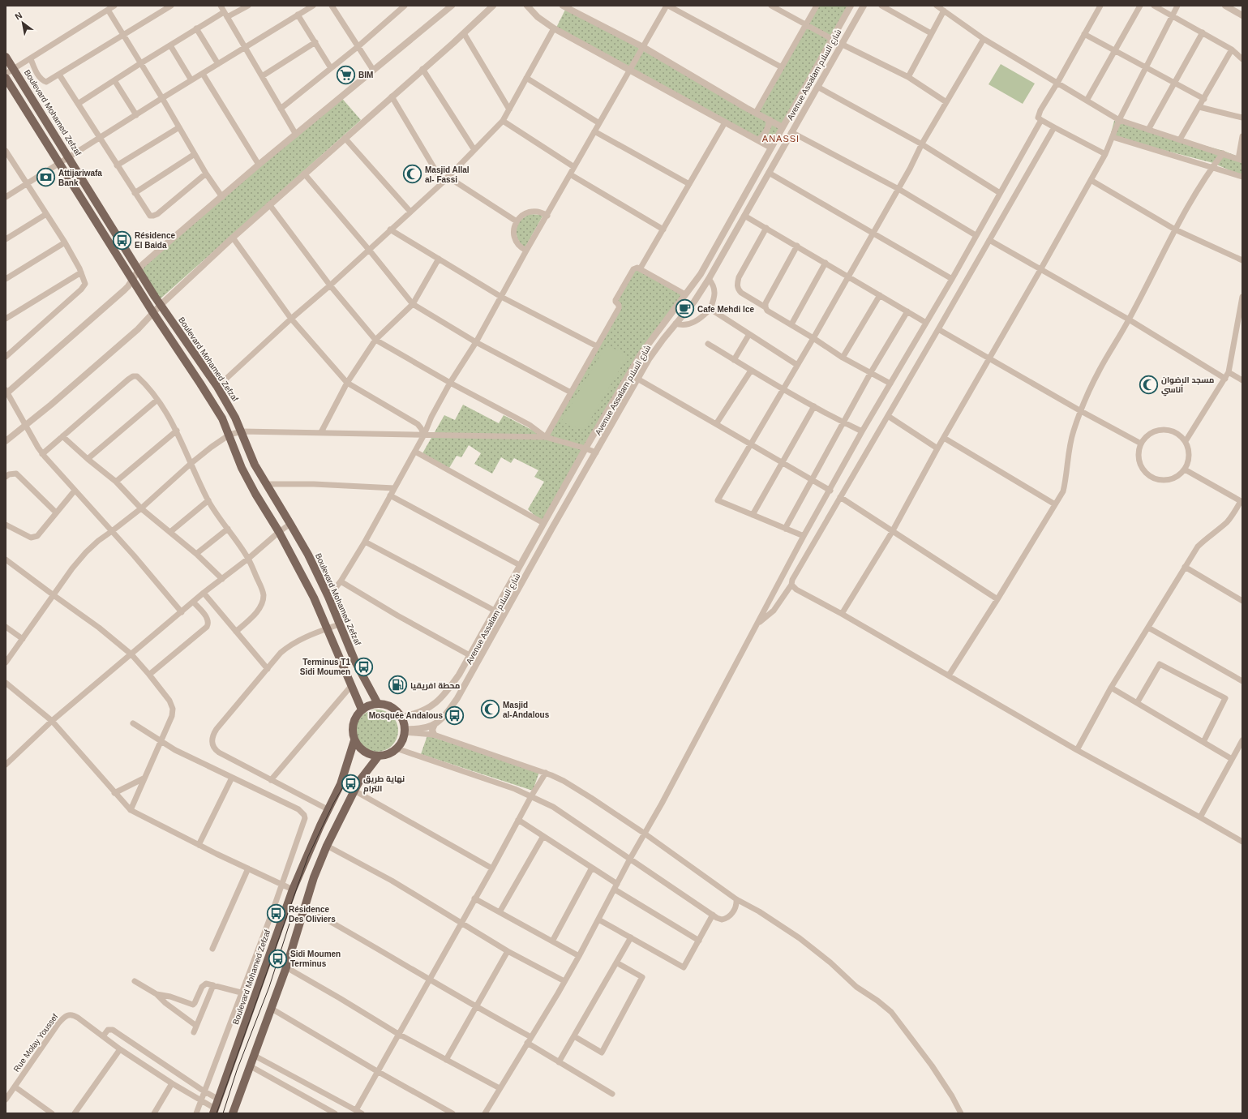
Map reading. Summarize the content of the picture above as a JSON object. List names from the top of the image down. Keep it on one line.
{"streets":{"main road":["Boulevard Mohamed Zefzaf"],"street":["Avenue Assalam شارع السلام","Rue Molay Youssef"]},"crossings":[["Avenue Assalam شارع السلام","Boulevard Mohamed Zefzaf"]],"districts":["ANASSI"],"places":{"supermarket":["BIM"],"mosque":["Masjid Allal al- Fassi","مسجد الرضوان أناسي","Masjid al-Andalous"],"bank":["Attijariwafa Bank"],"bus stop":["Résidence El Baida","Terminus T1 Sidi Moumen","Mosquée Andalous","نهاية طريق الترام","Résidence Des Oliviers","Sidi Moumen Terminus"],"cafe":["Cafe Mehdi Ice"],"fuel station":["محطة افريقيا"]},"north":"top left"}
